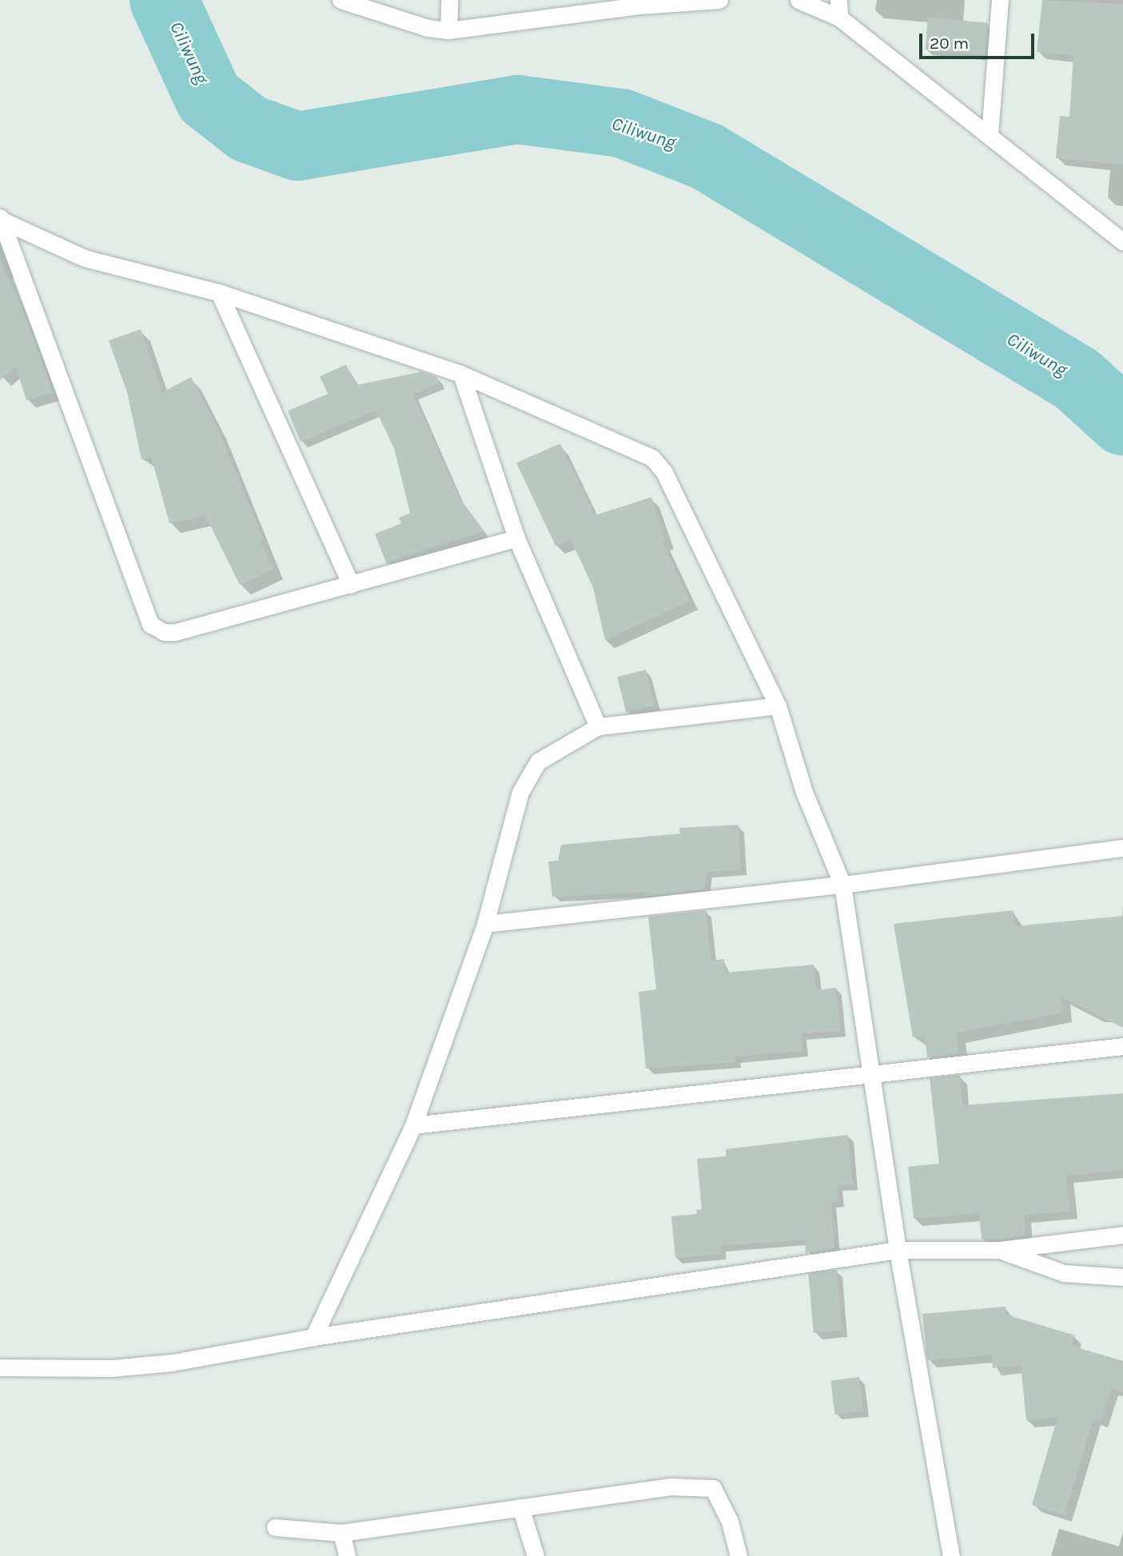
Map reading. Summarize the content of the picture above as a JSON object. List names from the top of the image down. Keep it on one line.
{"water":["Ciliwung"],"scale_bar":"20 m"}
